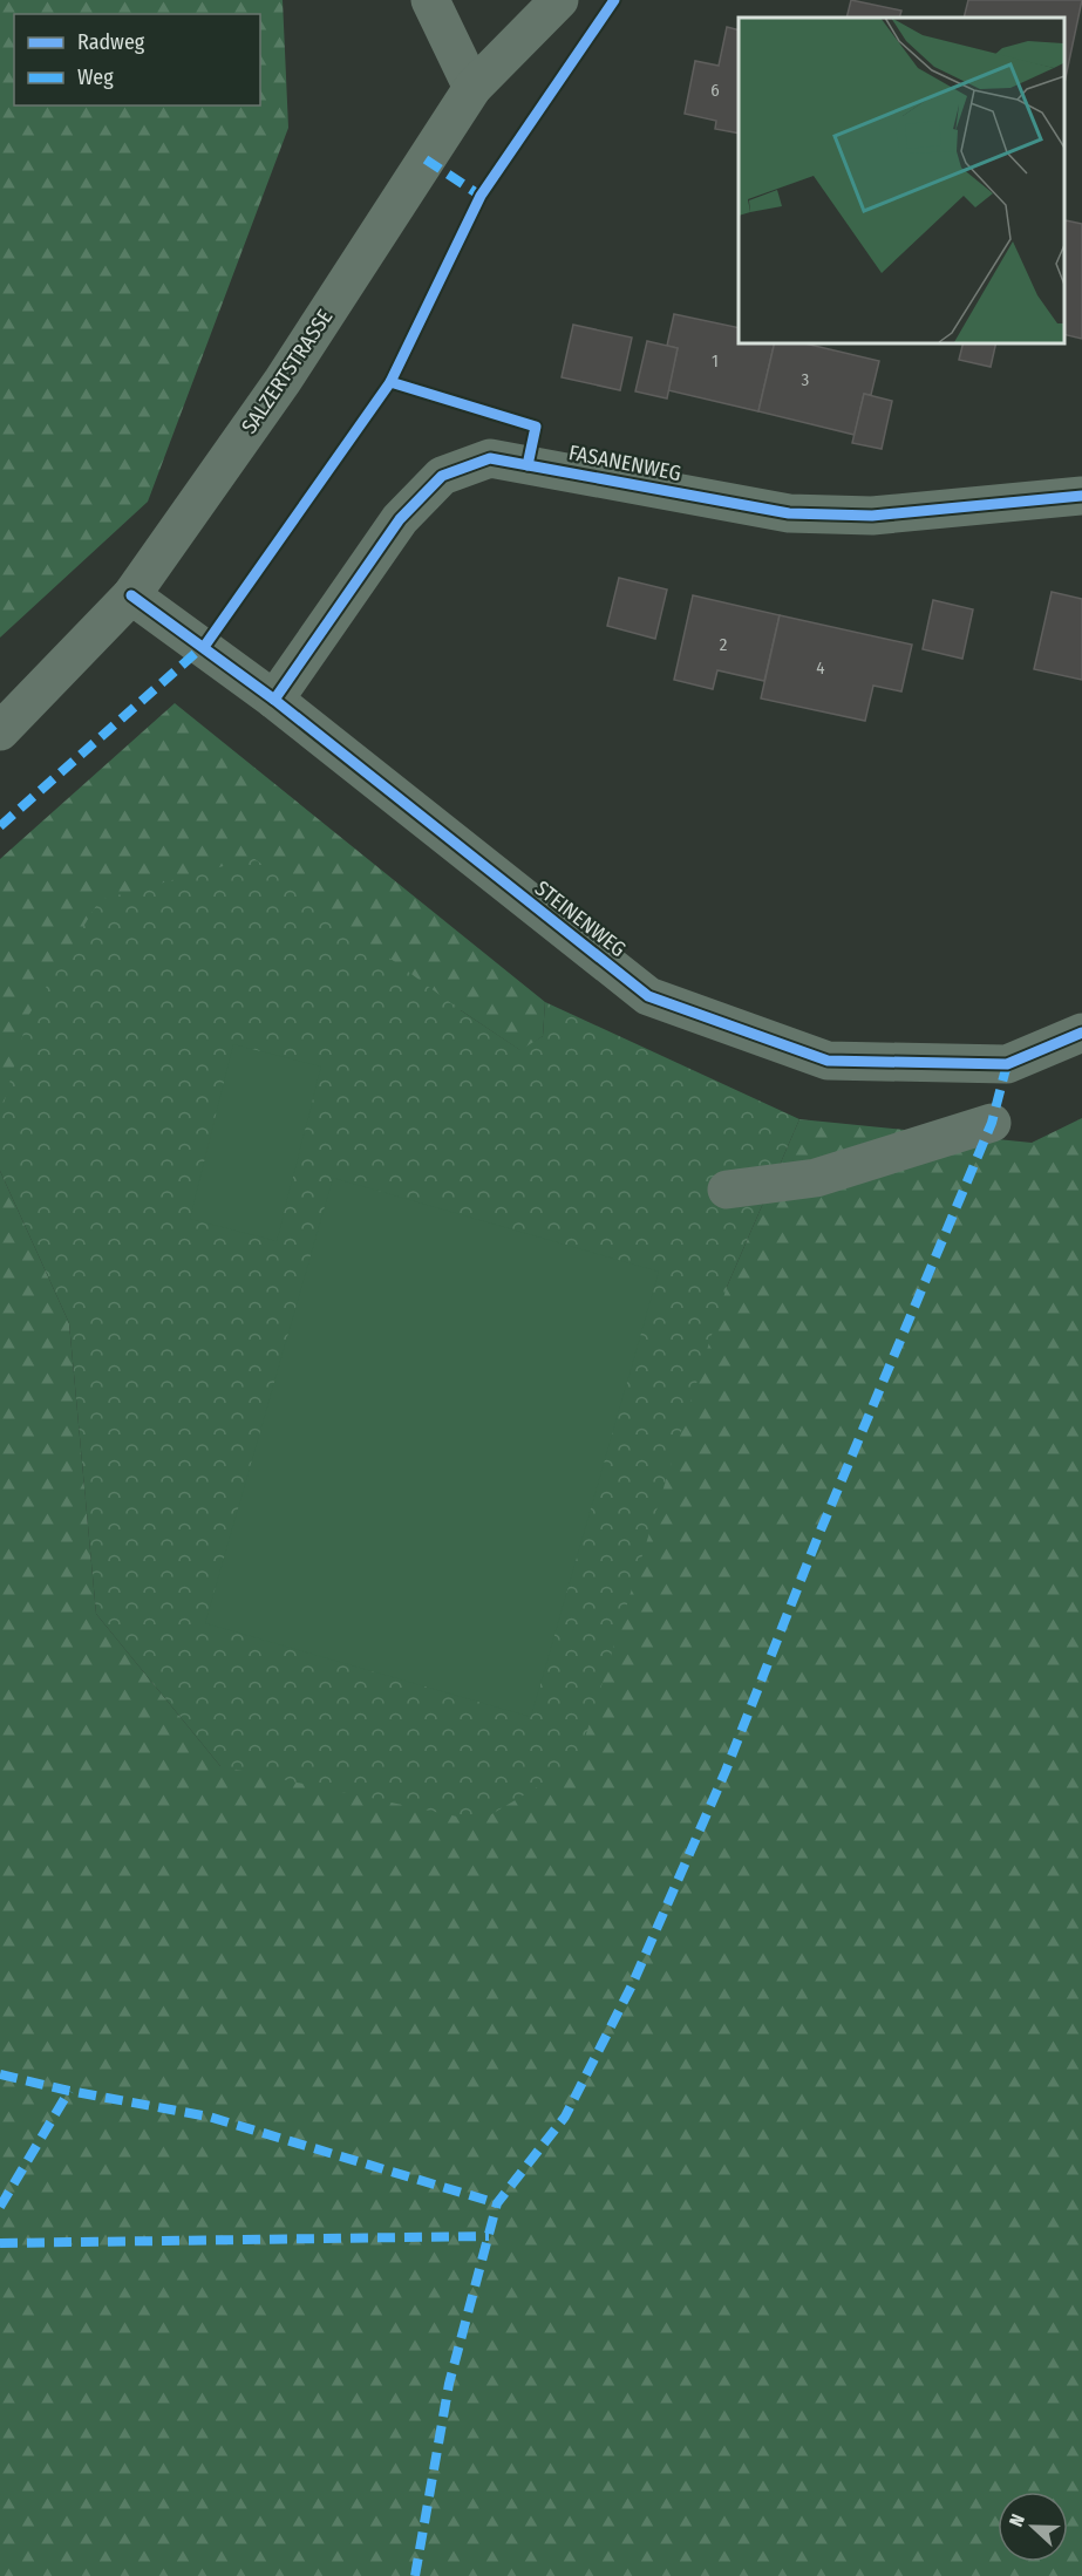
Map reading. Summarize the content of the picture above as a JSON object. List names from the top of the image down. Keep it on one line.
{"streets":{"street":["SALZERTSTRASSE","FASANENWEG","STEINENWEG"]},"crossings":[["SALZERTSTRASSE","STEINENWEG"],["FASANENWEG","STEINENWEG"]],"house_numbers":["6","1","3","2","4"],"legend":["Radweg","Weg"],"north":"left"}
